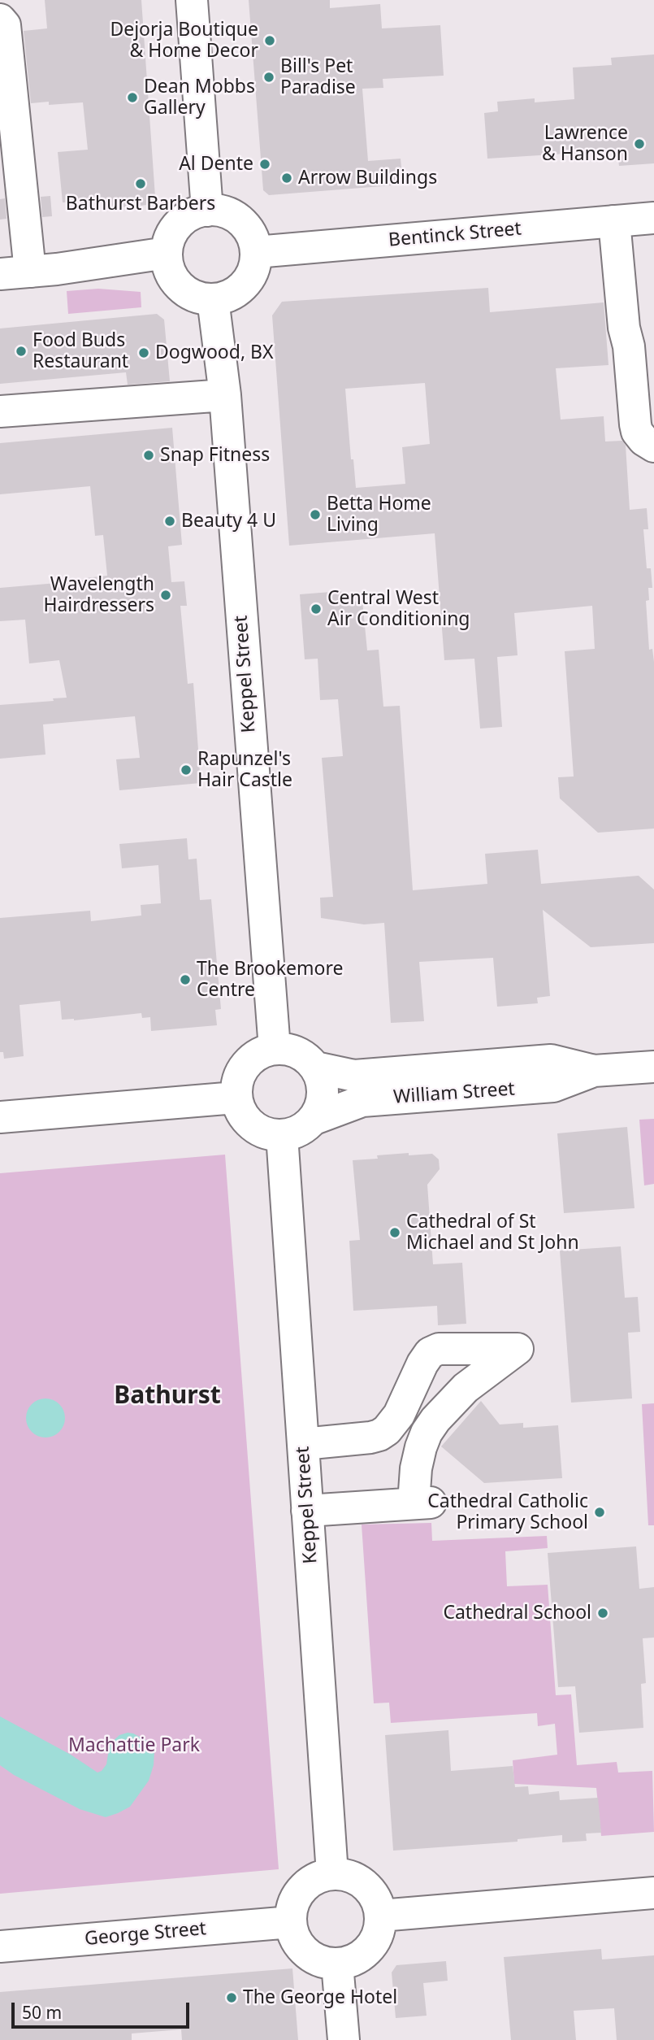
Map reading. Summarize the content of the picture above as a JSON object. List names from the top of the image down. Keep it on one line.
{"streets":{"street":["Bentinck Street","Keppel Street","William Street","George Street"]},"crossings":[["Bentinck Street","Keppel Street"],["Keppel Street","William Street"],["Keppel Street","George Street"]],"districts":["Bathurst"],"parks":["Machattie Park"],"places":["Dejorja Boutique & Home Decor","Bill's Pet Paradise","Dean Mobbs Gallery","Lawrence & Hanson","Al Dente","Arrow Buildings","Bathurst Barbers","Food Buds Restaurant","Dogwood, BX","Snap Fitness","Betta Home Living","Beauty 4 U","Wavelength Hairdressers","Central West Air Conditioning","Rapunzel's Hair Castle","The Brookemore Centre","Cathedral of St Michael and St John","Cathedral Catholic Primary School","Cathedral School","The George Hotel"],"scale_bar":"50 m"}
